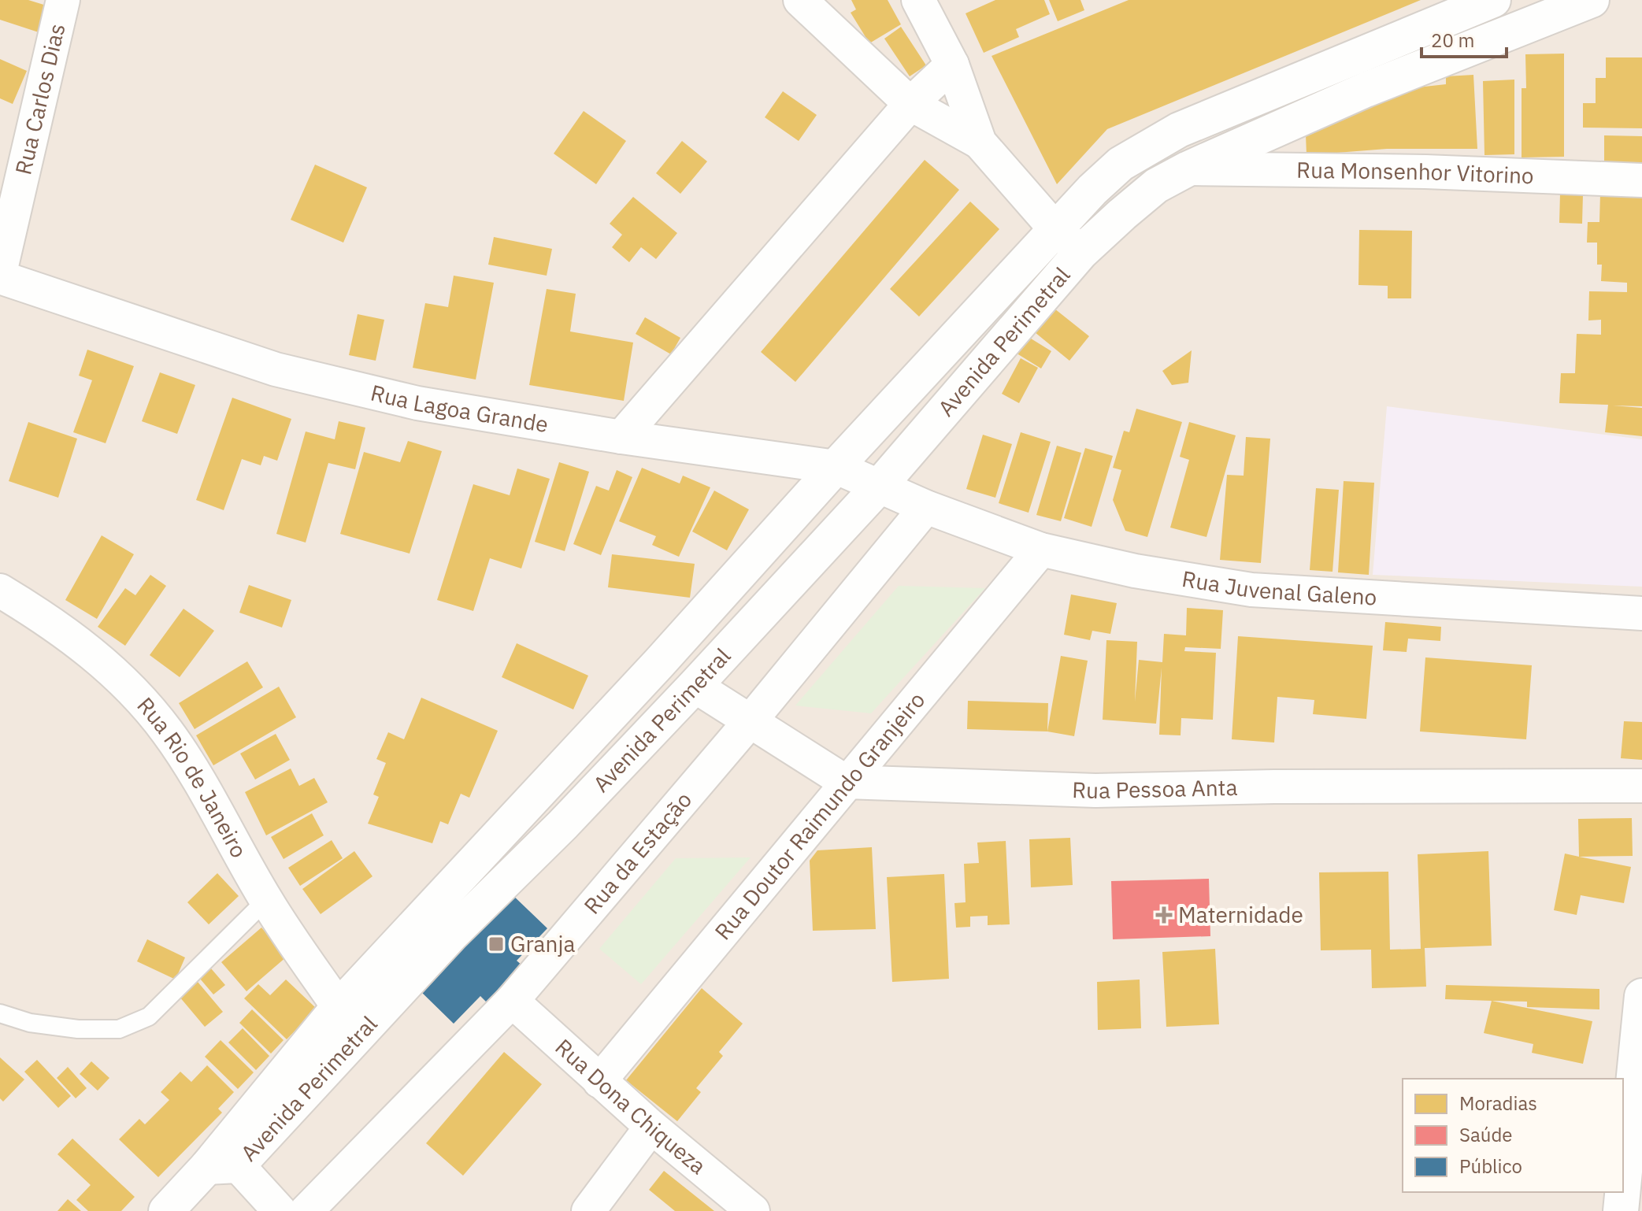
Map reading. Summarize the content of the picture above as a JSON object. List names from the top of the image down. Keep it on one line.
{"streets":{"street":["Rua Carlos Dias","Rua Monsenhor Vitorino","Avenida Perimetral","Rua Lagoa Grande","Rua Juvenal Galeno","Rua Rio de Janeiro","Rua Pessoa Anta","Rua Doutor Raimundo Granjeiro","Rua da Estação","Rua Dona Chiqueza"]},"crossings":[["Rua Carlos Dias","Rua Lagoa Grande"],["Rua Monsenhor Vitorino","Avenida Perimetral"],["Avenida Perimetral","Rua Lagoa Grande"],["Avenida Perimetral","Rua Rio de Janeiro"],["Rua Lagoa Grande","Rua Juvenal Galeno"],["Rua Lagoa Grande","Rua da Estação"],["Rua Juvenal Galeno","Rua Doutor Raimundo Granjeiro"],["Rua Juvenal Galeno","Rua da Estação"],["Rua Pessoa Anta","Rua Doutor Raimundo Granjeiro"],["Rua Doutor Raimundo Granjeiro","Rua Dona Chiqueza"],["Rua da Estação","Rua Dona Chiqueza"]],"places":{"health":["Maternidade"],"transit":["Granja"]},"legend":["Moradias","Saúde","Público"],"scale_bar":"20 m"}
